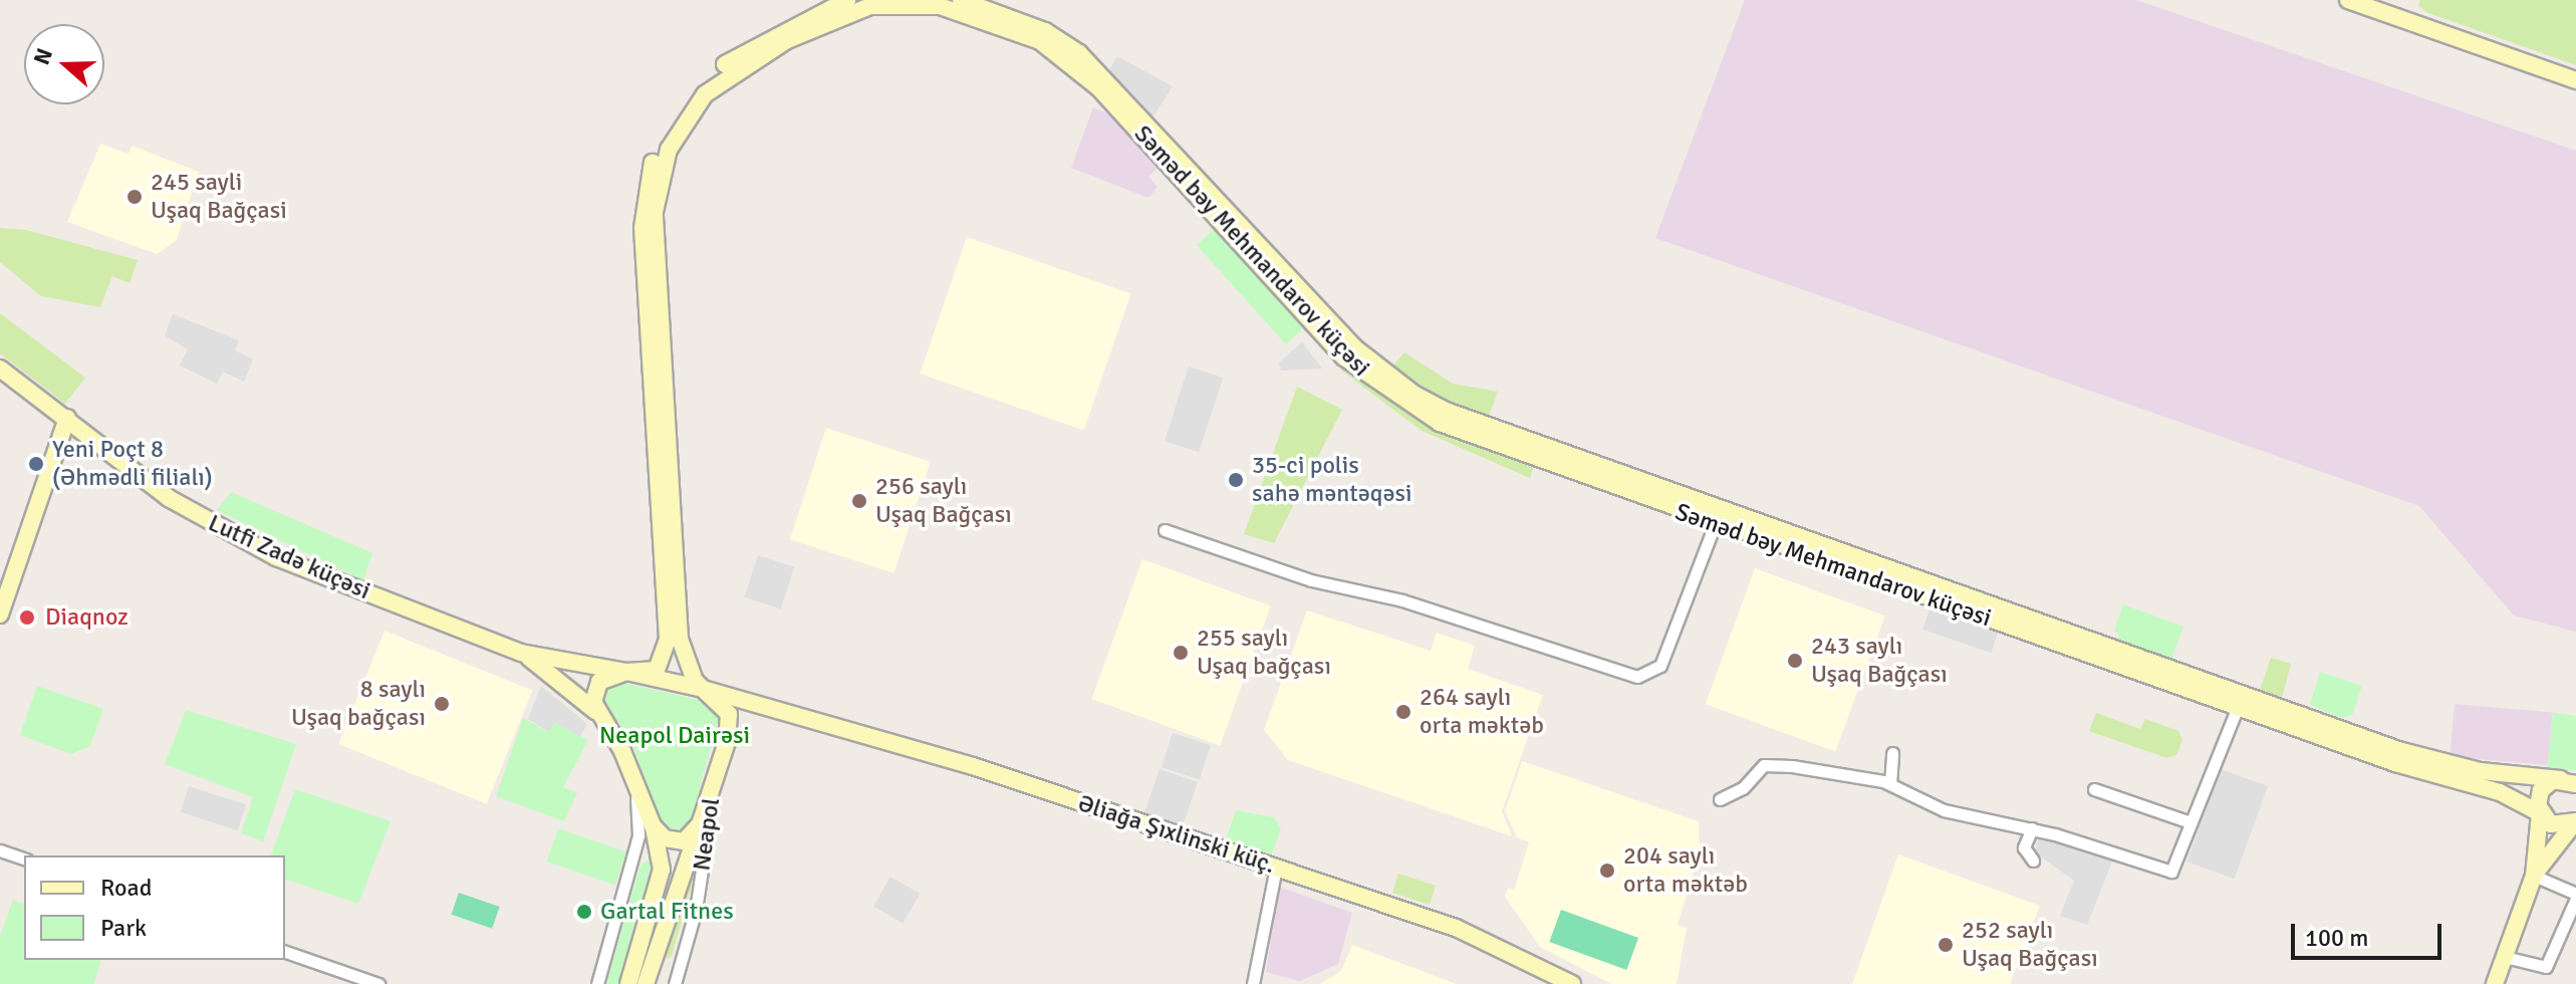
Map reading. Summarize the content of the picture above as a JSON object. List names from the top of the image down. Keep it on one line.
{"streets":{"main road":["Səməd bəy Mehmandarov küçəsi","Lutfi Zadə küçəsi","Əliağa Şıxlinski küç."],"street":["Neapol"]},"crossings":[["Səməd bəy Mehmandarov küçəsi","Əliağa Şıxlinski küç."],["Lutfi Zadə küçəsi","Əliağa Şıxlinski küç."]],"parks":["Neapol Dairəsi"],"places":["245 sayli Uşaq Bağçasi","Yeni Poçt 8 (Əhmədli filialı)","35-ci polis sahə məntəqəsi","256 saylı Uşaq Bağçası","Diaqnoz","255 saylı Uşaq bağçası","243 saylı Uşaq Bağçası","8 saylı Uşaq bağçası","264 saylı orta məktəb","204 saylı orta məktəb","Gartal Fitnes","252 saylı Uşaq Bağçası"],"legend":["Road","Park"],"scale_bar":"100 m","north":"left"}
